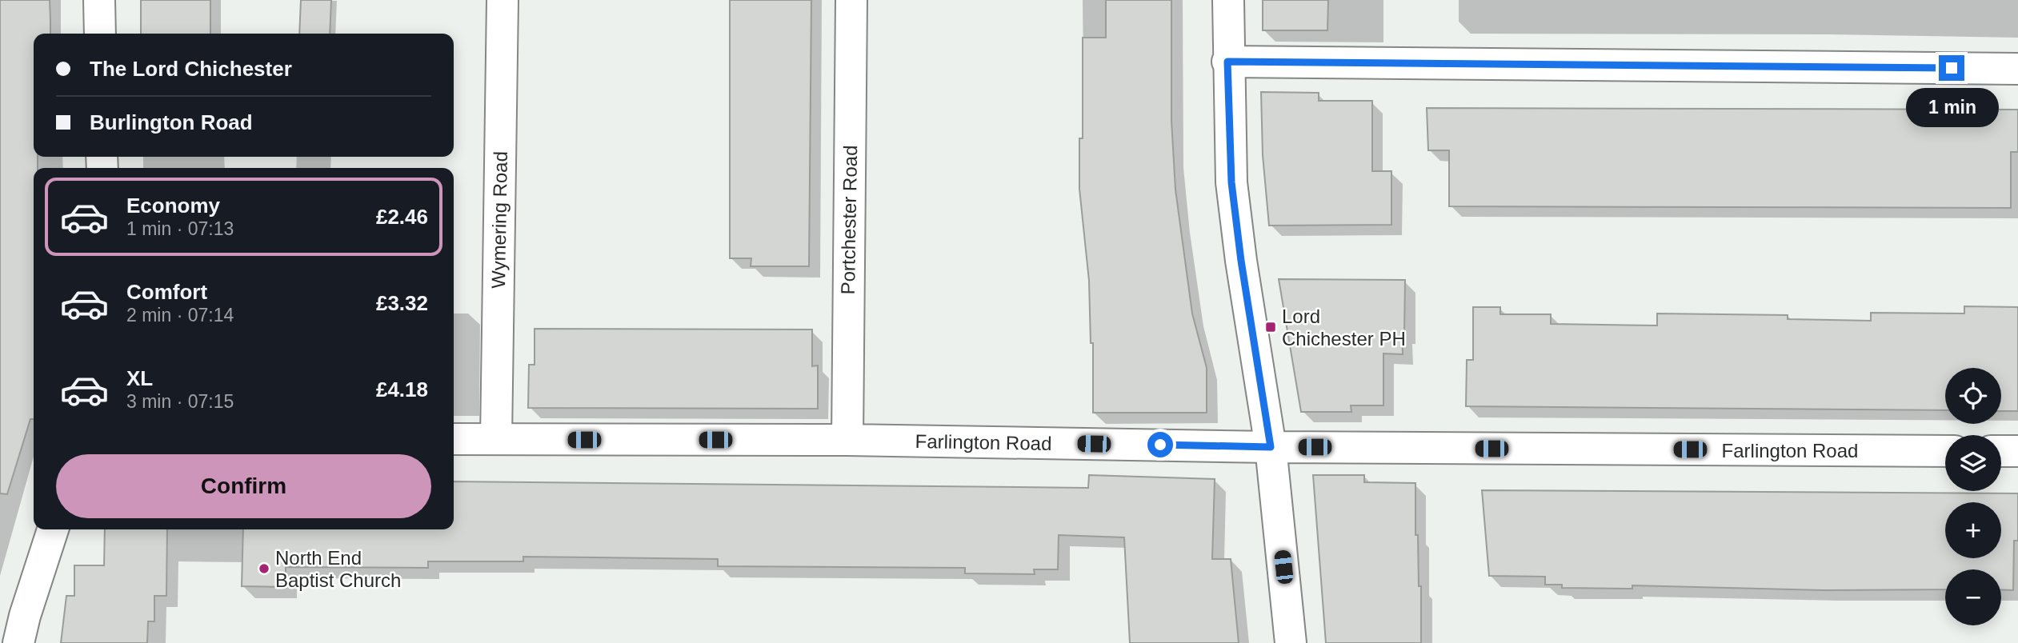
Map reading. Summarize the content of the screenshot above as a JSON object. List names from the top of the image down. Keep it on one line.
{"streets":{"street":["Wymering Road","Portchester Road","Farlington Road"]},"crossings":[["Wymering Road","Farlington Road"],["Portchester Road","Farlington Road"]],"places":{"transit":["Lord Chichester PH"],"other":["North End Baptist Church"]},"page":{"banner":["The Lord Chichester","Burlington Road"],"bubble":"1 min","list":[{"name":"Economy","note":"1 min · 07:13","value":"£2.46"},{"name":"Comfort","note":"2 min · 07:14","value":"£3.32"},{"name":"XL","note":"3 min · 07:15","value":"£4.18"}],"map_buttons":["+","−"],"buttons":"Confirm"}}
